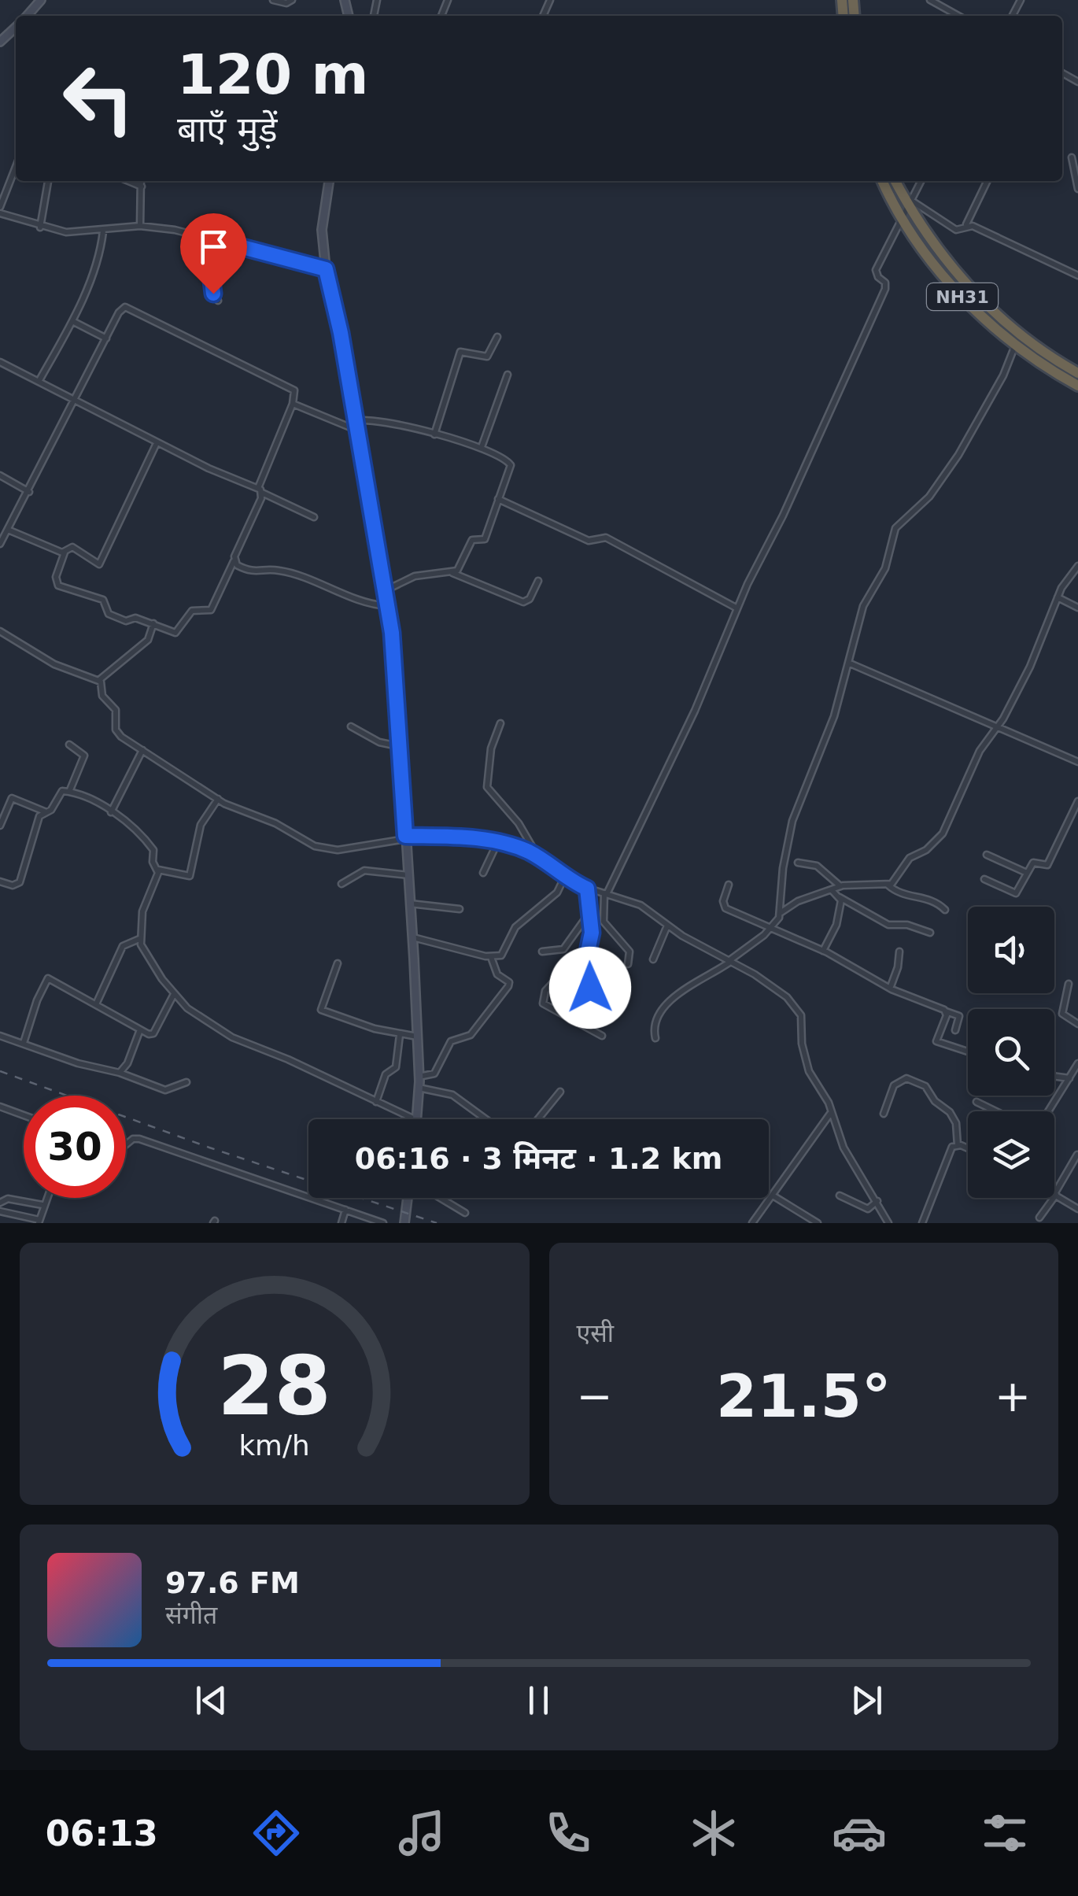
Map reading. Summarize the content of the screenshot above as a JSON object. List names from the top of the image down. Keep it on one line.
{"streets":{"highway":["NH31"]},"page":{"turn":["120 m","बाएँ मुड़ें"],"limit":"30","trip":"06:16 · 3 मिनट · 1.2 km","tile":"एसी","heat":["−","21.5°","+"],"song":["97.6 FM","संगीत"],"tabs":"06:13","gauge":["28","km/h"]}}
